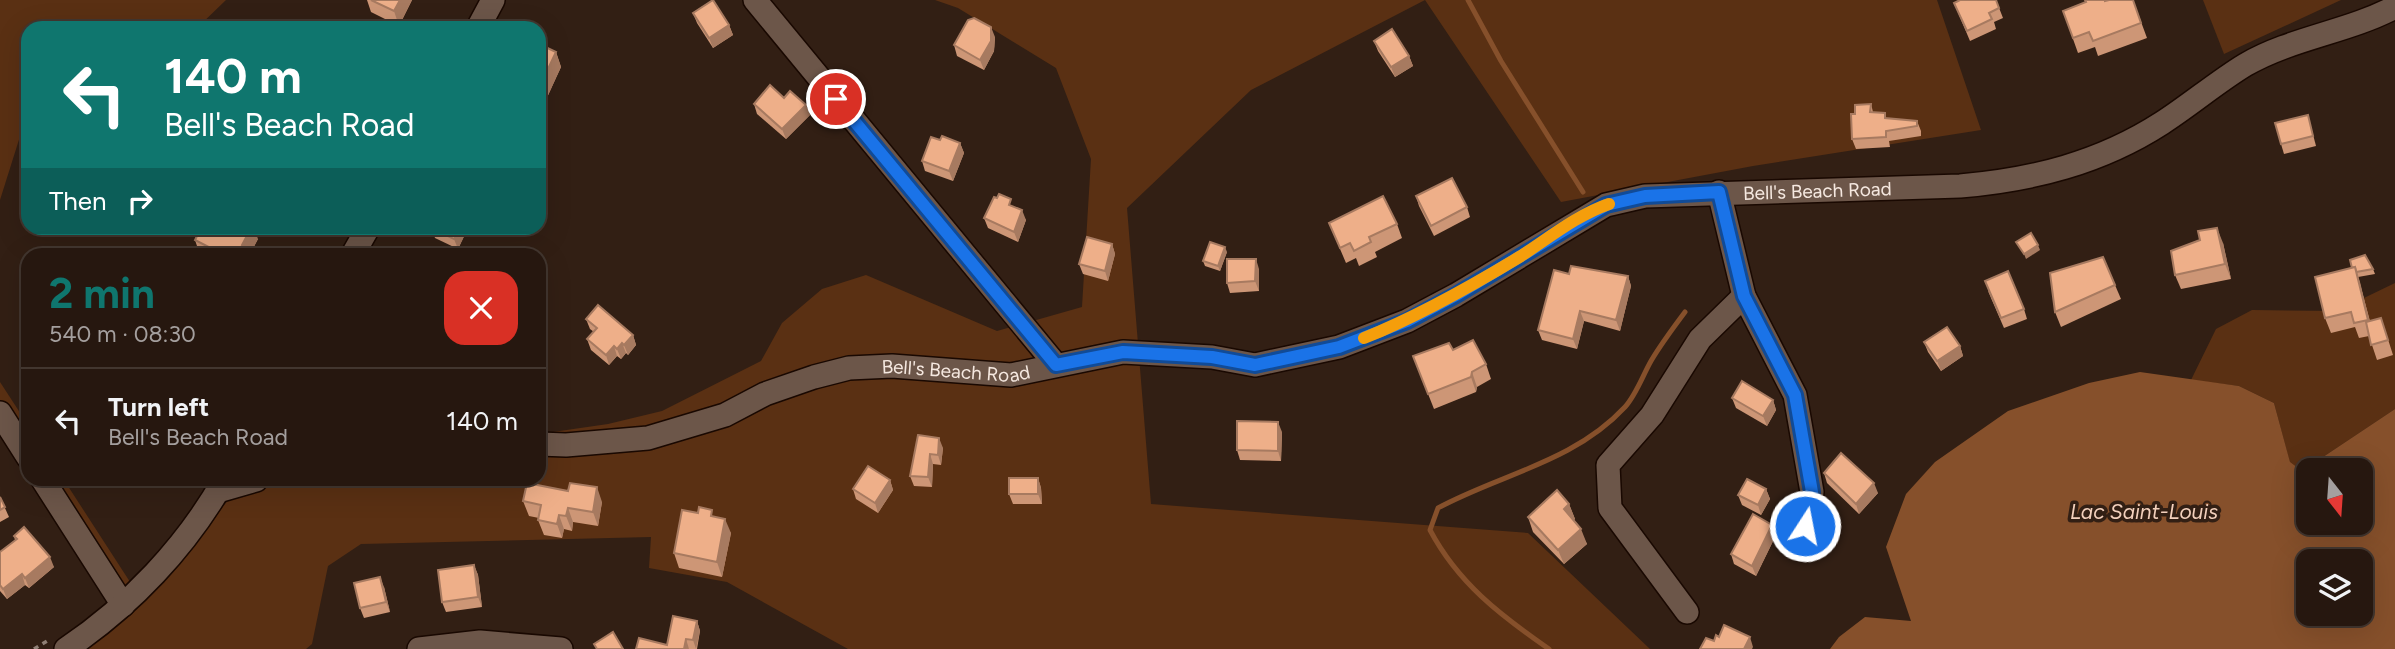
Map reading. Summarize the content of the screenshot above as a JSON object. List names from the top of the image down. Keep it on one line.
{"streets":{"street":["Bell's Beach Road"]},"water":["Lac Saint-Louis"],"north":"bottom","page":{"turn":["140 m","Bell's Beach Road"],"then":"Then","heading":["2 min","540 m · 08:30"],"list":[{"name":"Turn left","note":"Bell's Beach Road","value":"140 m"}]}}
